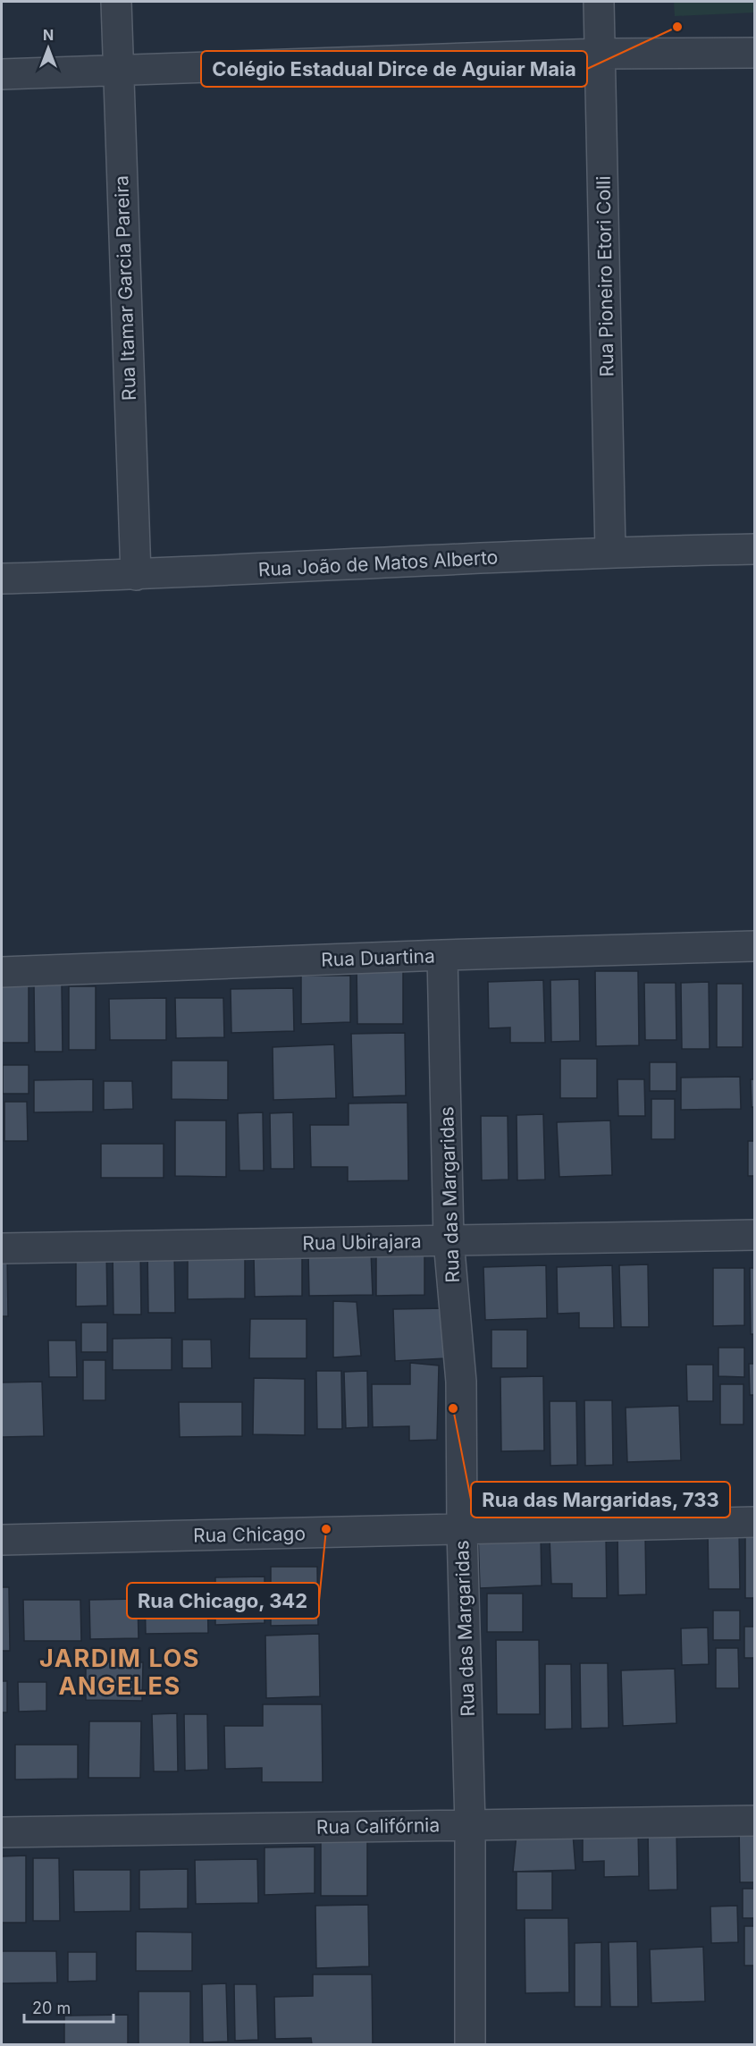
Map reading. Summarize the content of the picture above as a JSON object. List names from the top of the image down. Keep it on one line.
{"streets":{"street":["Rua Pioneiro Etori Colli","Rua Itamar Garcia Pareira","Rua João de Matos Alberto","Rua Duartina","Rua das Margaridas","Rua Ubirajara","Rua Chicago","Rua Califórnia"]},"crossings":[["Rua Pioneiro Etori Colli","Rua João de Matos Alberto"],["Rua Itamar Garcia Pareira","Rua João de Matos Alberto"],["Rua Duartina","Rua das Margaridas"],["Rua das Margaridas","Rua Ubirajara"],["Rua das Margaridas","Rua Chicago"],["Rua das Margaridas","Rua Califórnia"]],"districts":["JARDIM LOS ANGELES"],"places":["Colégio Estadual Dirce de Aguiar Maia","Rua das Margaridas, 733","Rua Chicago, 342"],"scale_bar":"20 m","north":"top"}
